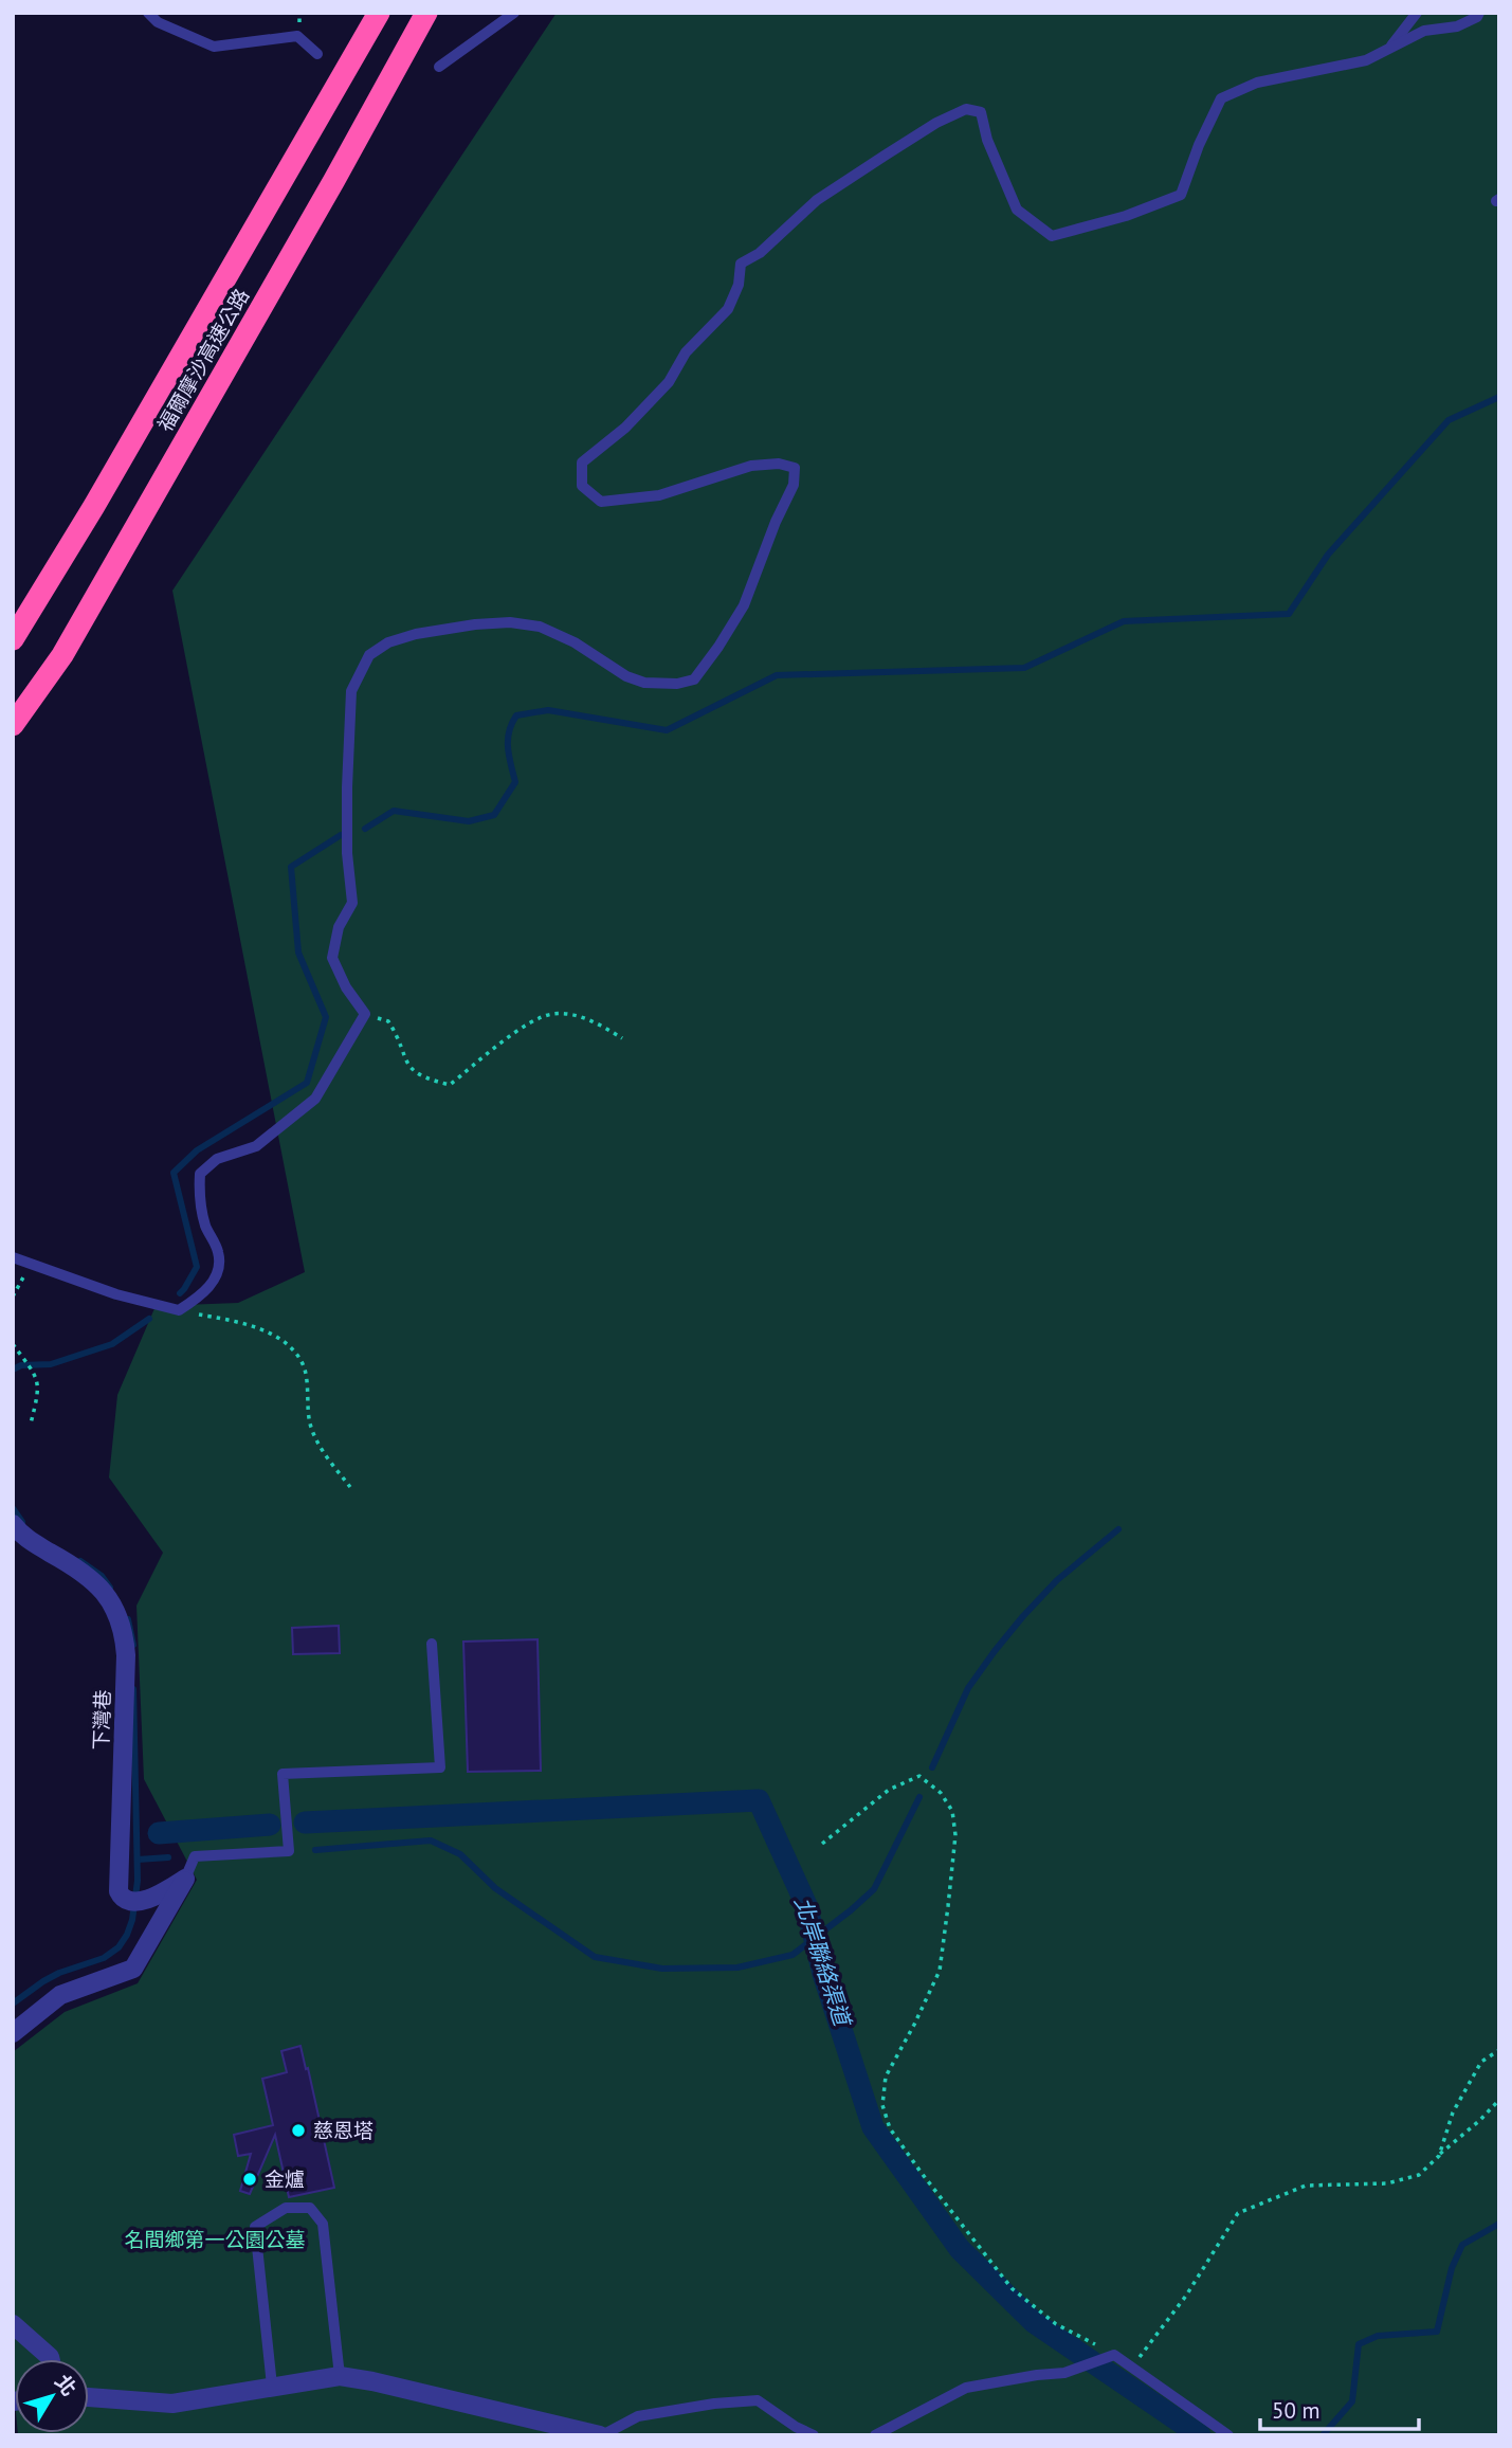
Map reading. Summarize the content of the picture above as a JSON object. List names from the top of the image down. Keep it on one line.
{"streets":{"highway":["福爾摩沙高速公路"],"street":["下灣巷"]},"water":["北岸聯絡渠道"],"parks":["名間鄉第一公園公墓"],"places":["慈恩塔","金爐"],"scale_bar":"50 m","north":"top right"}
